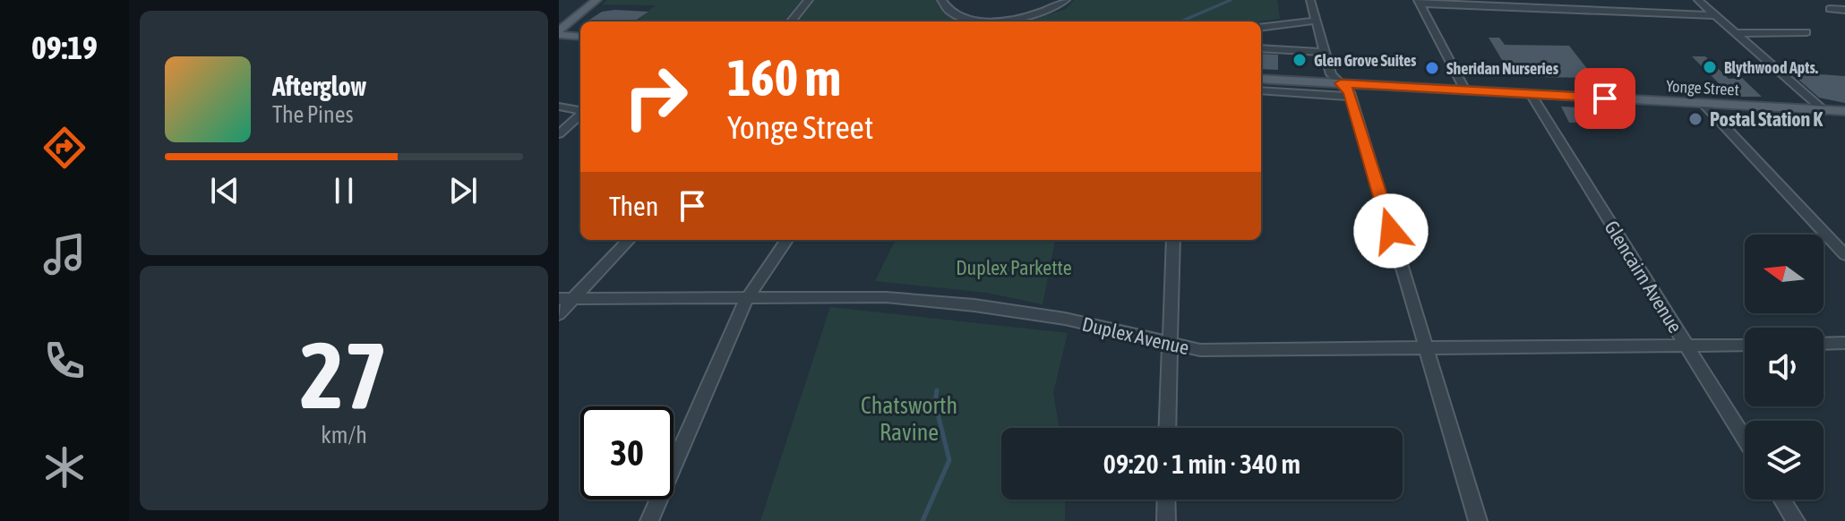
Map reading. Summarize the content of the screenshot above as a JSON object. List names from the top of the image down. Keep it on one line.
{"streets":{"main road":["Yonge Street"],"street":["Glencairn Avenue","Duplex Avenue"]},"crossings":[["Yonge Street","Glencairn Avenue"],["Glencairn Avenue","Duplex Avenue"]],"parks":["Duplex Parkette","Chatsworth Ravine"],"places":["Glen Grove Suites","Blythwood Apts.","Sheridan Nurseries","Postal Station K"],"north":"left","page":{"tabs":"09:19","turn":["160 m","Yonge Street"],"song":["Afterglow","The Pines"],"then":"Then","tile":["27","km/h"],"limit":"30","trip":"09:20 · 1 min · 340 m"}}
